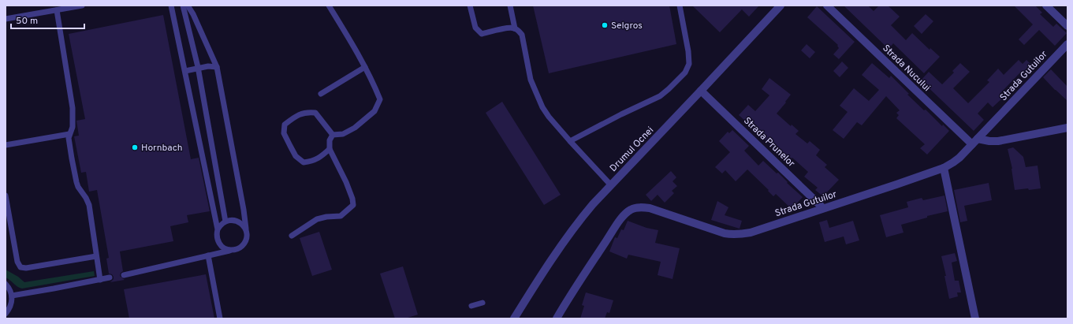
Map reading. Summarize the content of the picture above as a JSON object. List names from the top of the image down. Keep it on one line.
{"streets":{"street":["Strada Nucului","Strada Gutuilor","Strada Prunelor","Drumul Ocnei"]},"crossings":[["Strada Nucului","Strada Gutuilor"],["Strada Gutuilor","Strada Prunelor"],["Strada Prunelor","Drumul Ocnei"]],"places":["Selgros","Hornbach"],"scale_bar":"50 m"}
